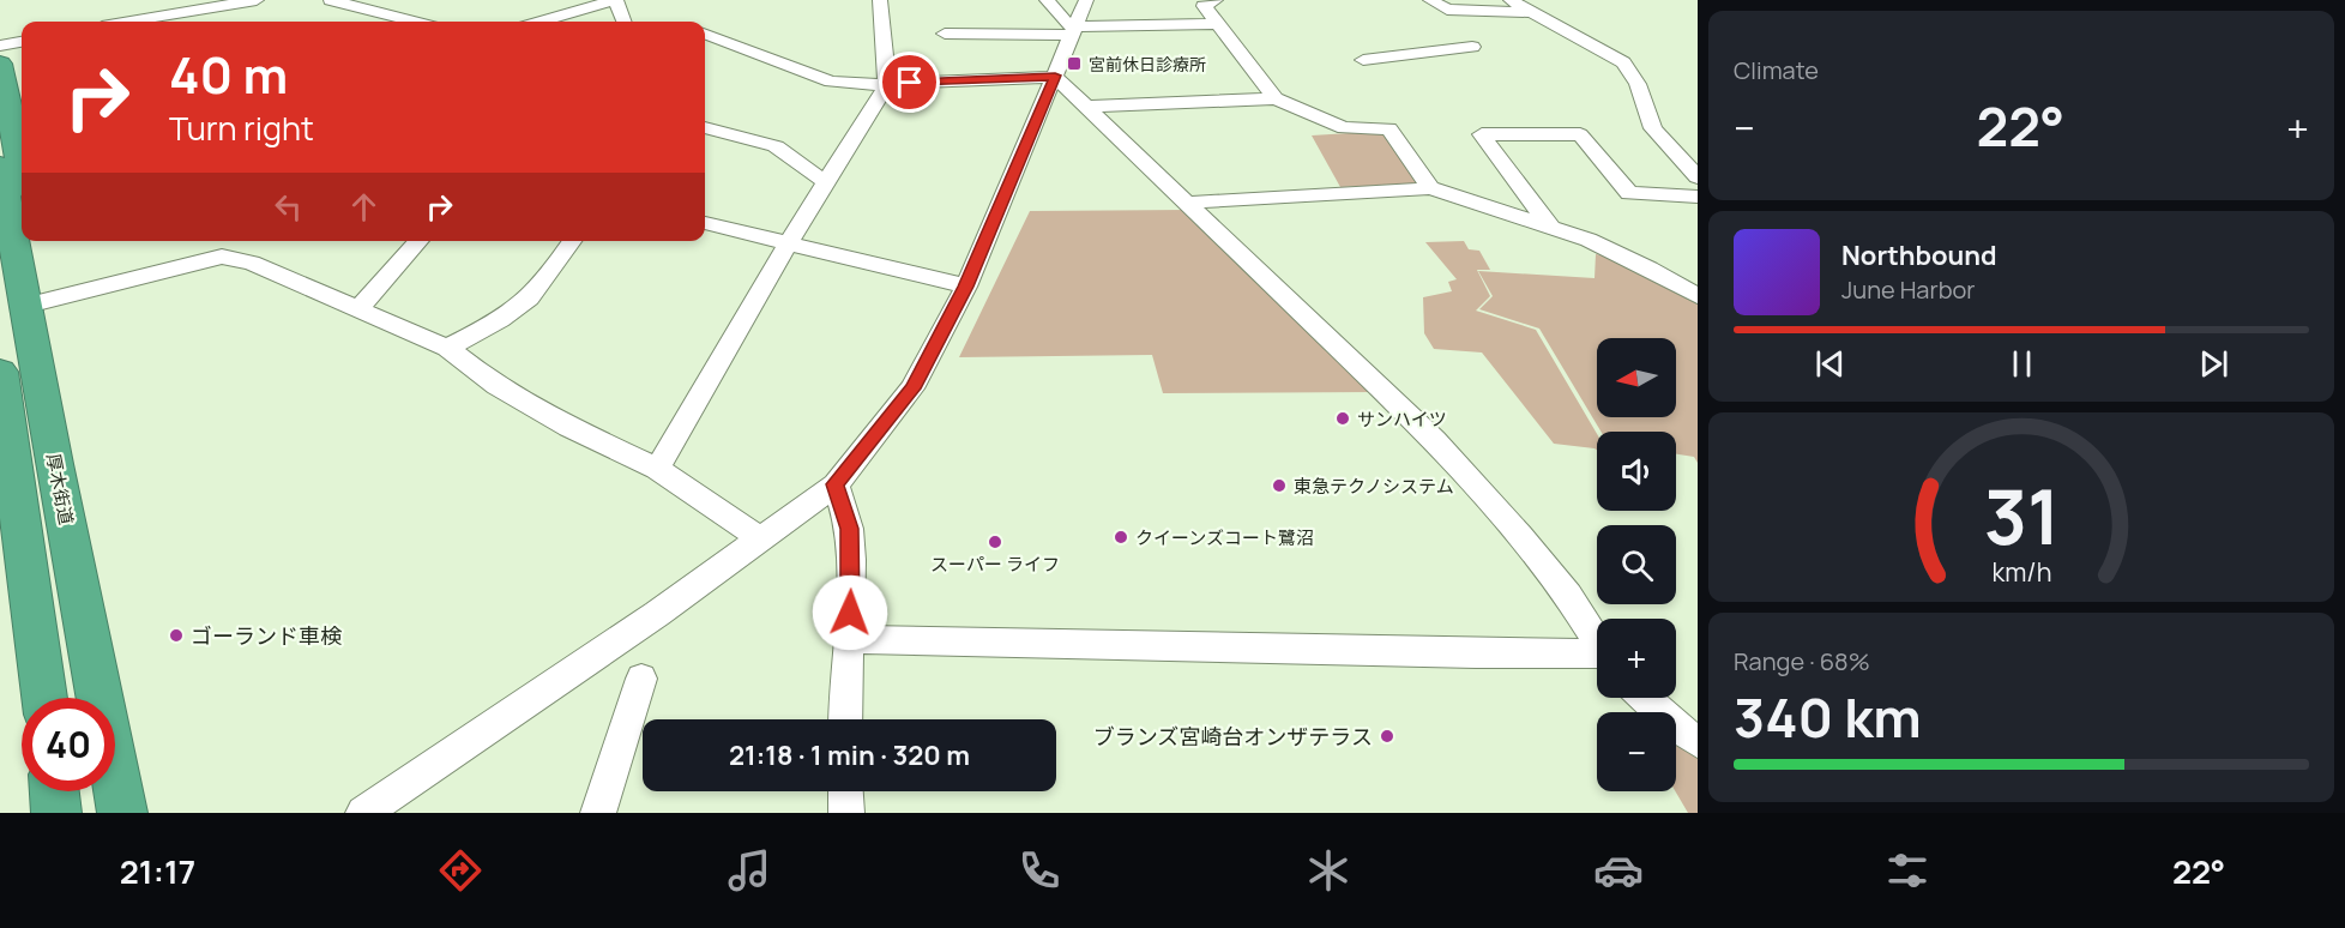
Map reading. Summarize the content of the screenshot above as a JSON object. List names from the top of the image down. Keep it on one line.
{"streets":{"highway":["厚木街道"]},"places":{"transit":["宮前休日診療所"],"other":["サンハイツ","東急テクノシステム","クイーンズコート鷺沼","スーパー ライフ","ゴーランド車検","ブランズ宮崎台オンザテラス"]},"north":"left","page":{"tile":["Climate",["Range · 68%","340 km"]],"turn":["40 m","Turn right"],"heat":["−","22°","+"],"song":["Northbound","June Harbor"],"map_buttons":["+","−"],"limit":"40","trip":"21:18 · 1 min · 320 m","tabs":["21:17","22°"],"gauge":["31","km/h"]}}
